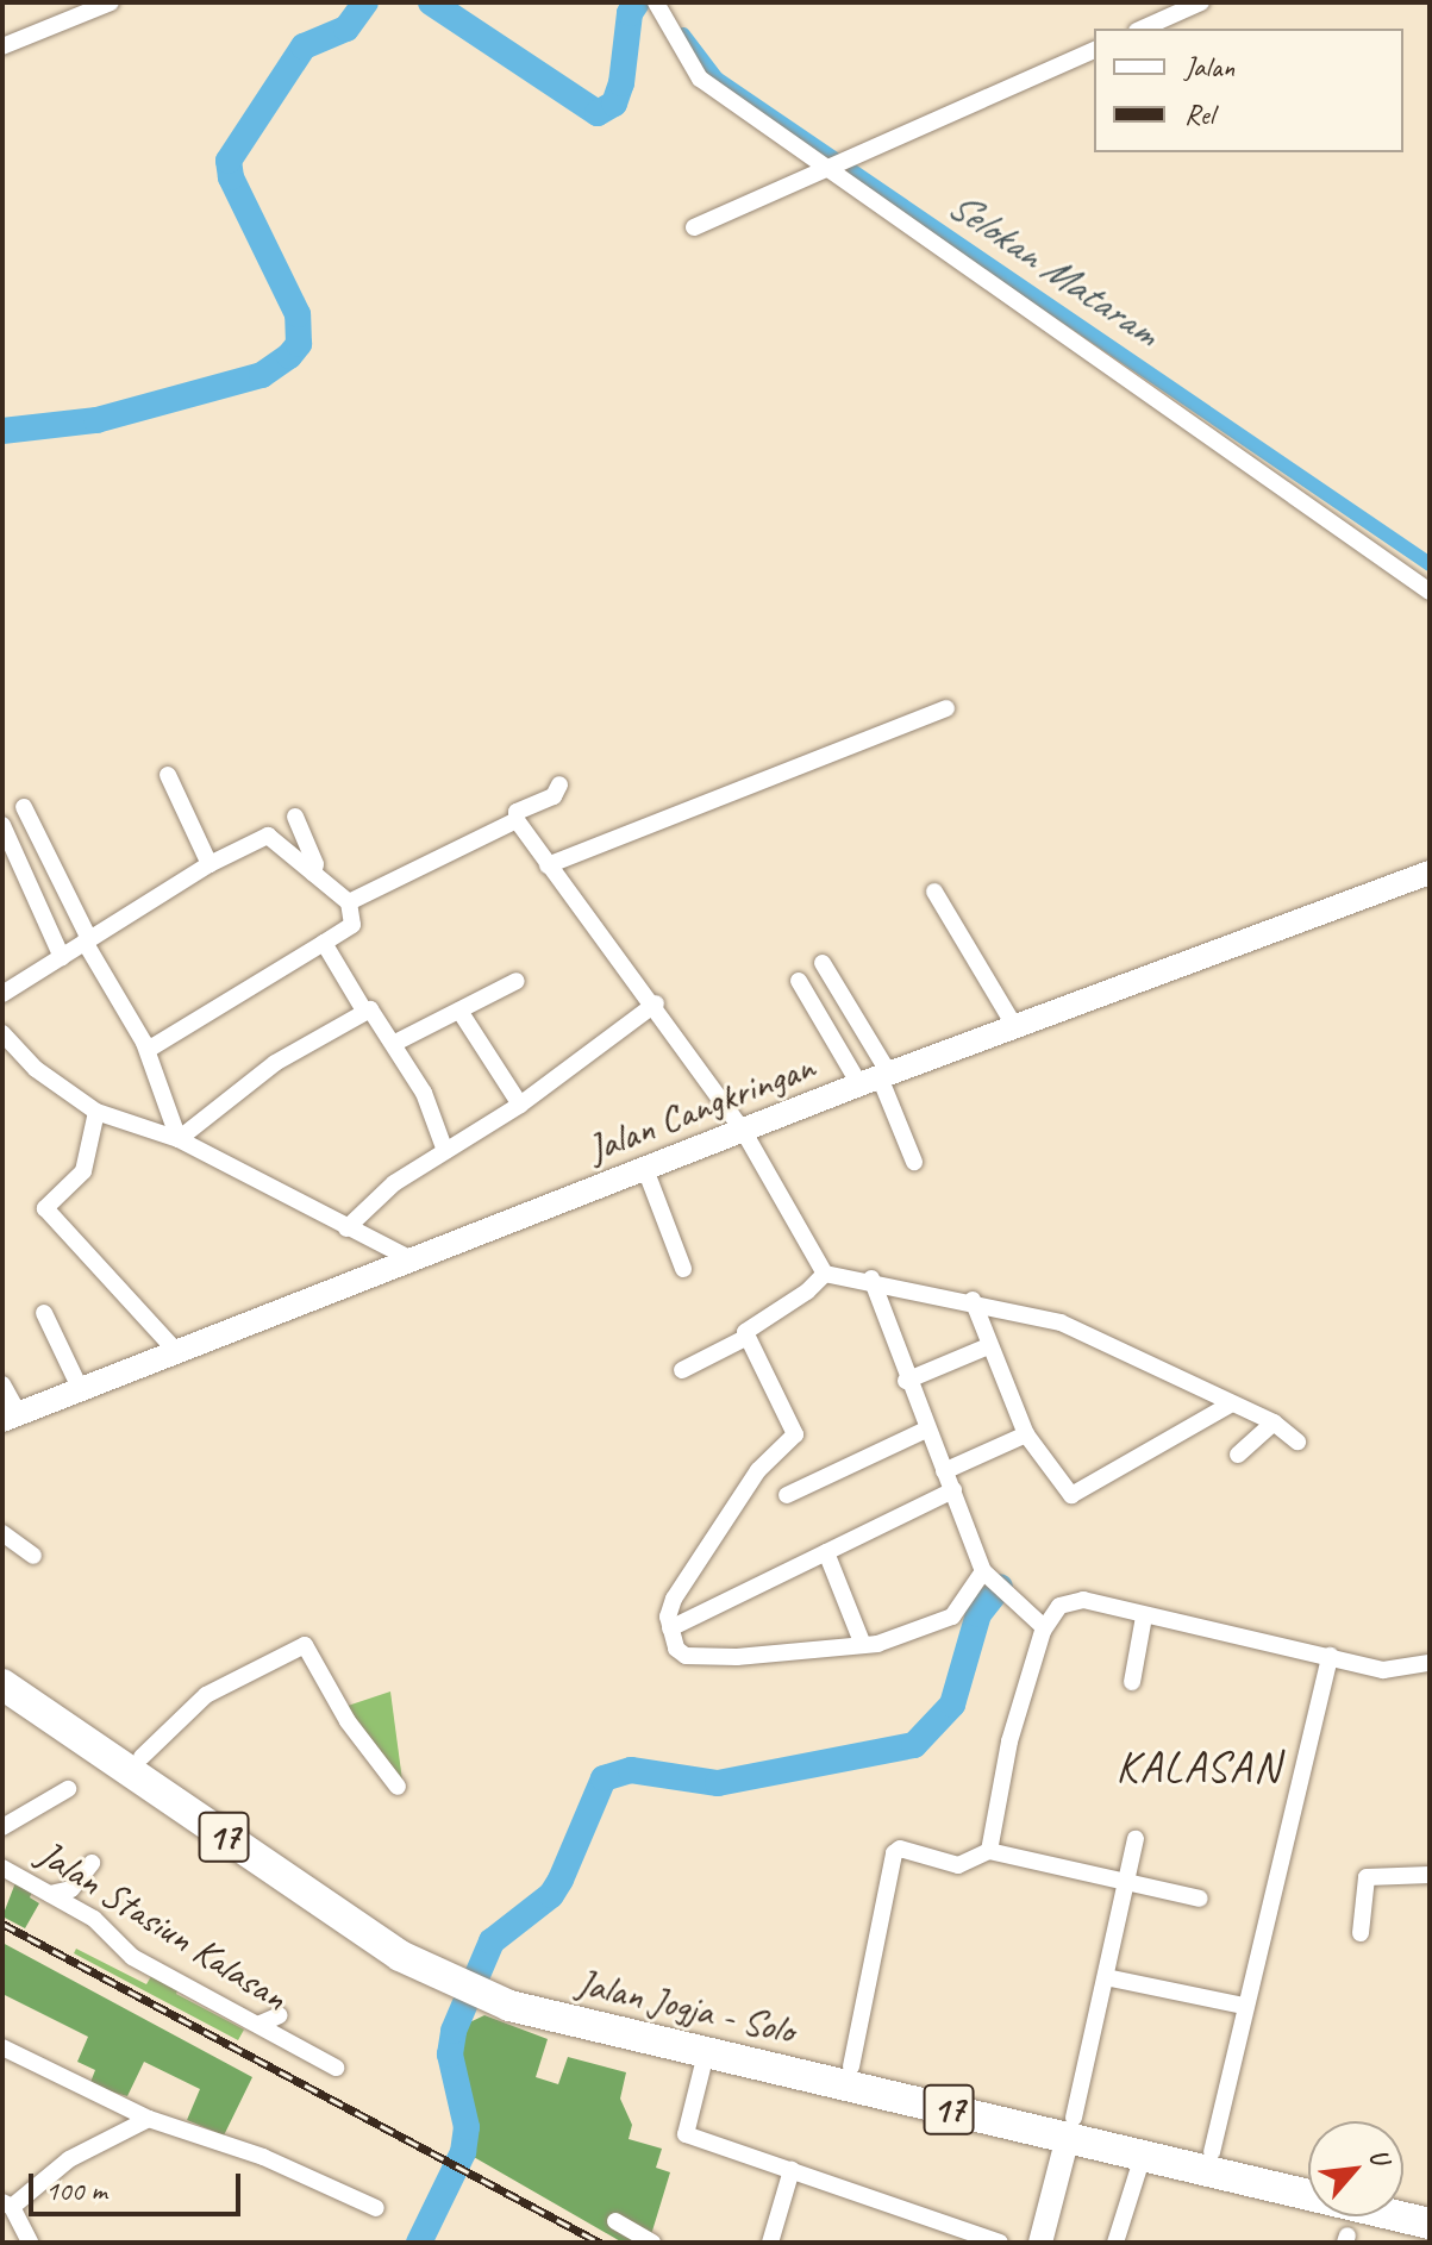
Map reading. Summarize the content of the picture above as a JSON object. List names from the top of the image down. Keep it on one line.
{"streets":{"highway":["17","Jalan Jogja - Solo"],"main road":["Jalan Cangkringan"],"street":["Jalan Stasiun Kalasan"]},"districts":["KALASAN"],"water":["Selokan Mataram"],"legend":["Jalan","Rel"],"scale_bar":"100 m","north":"top right"}
